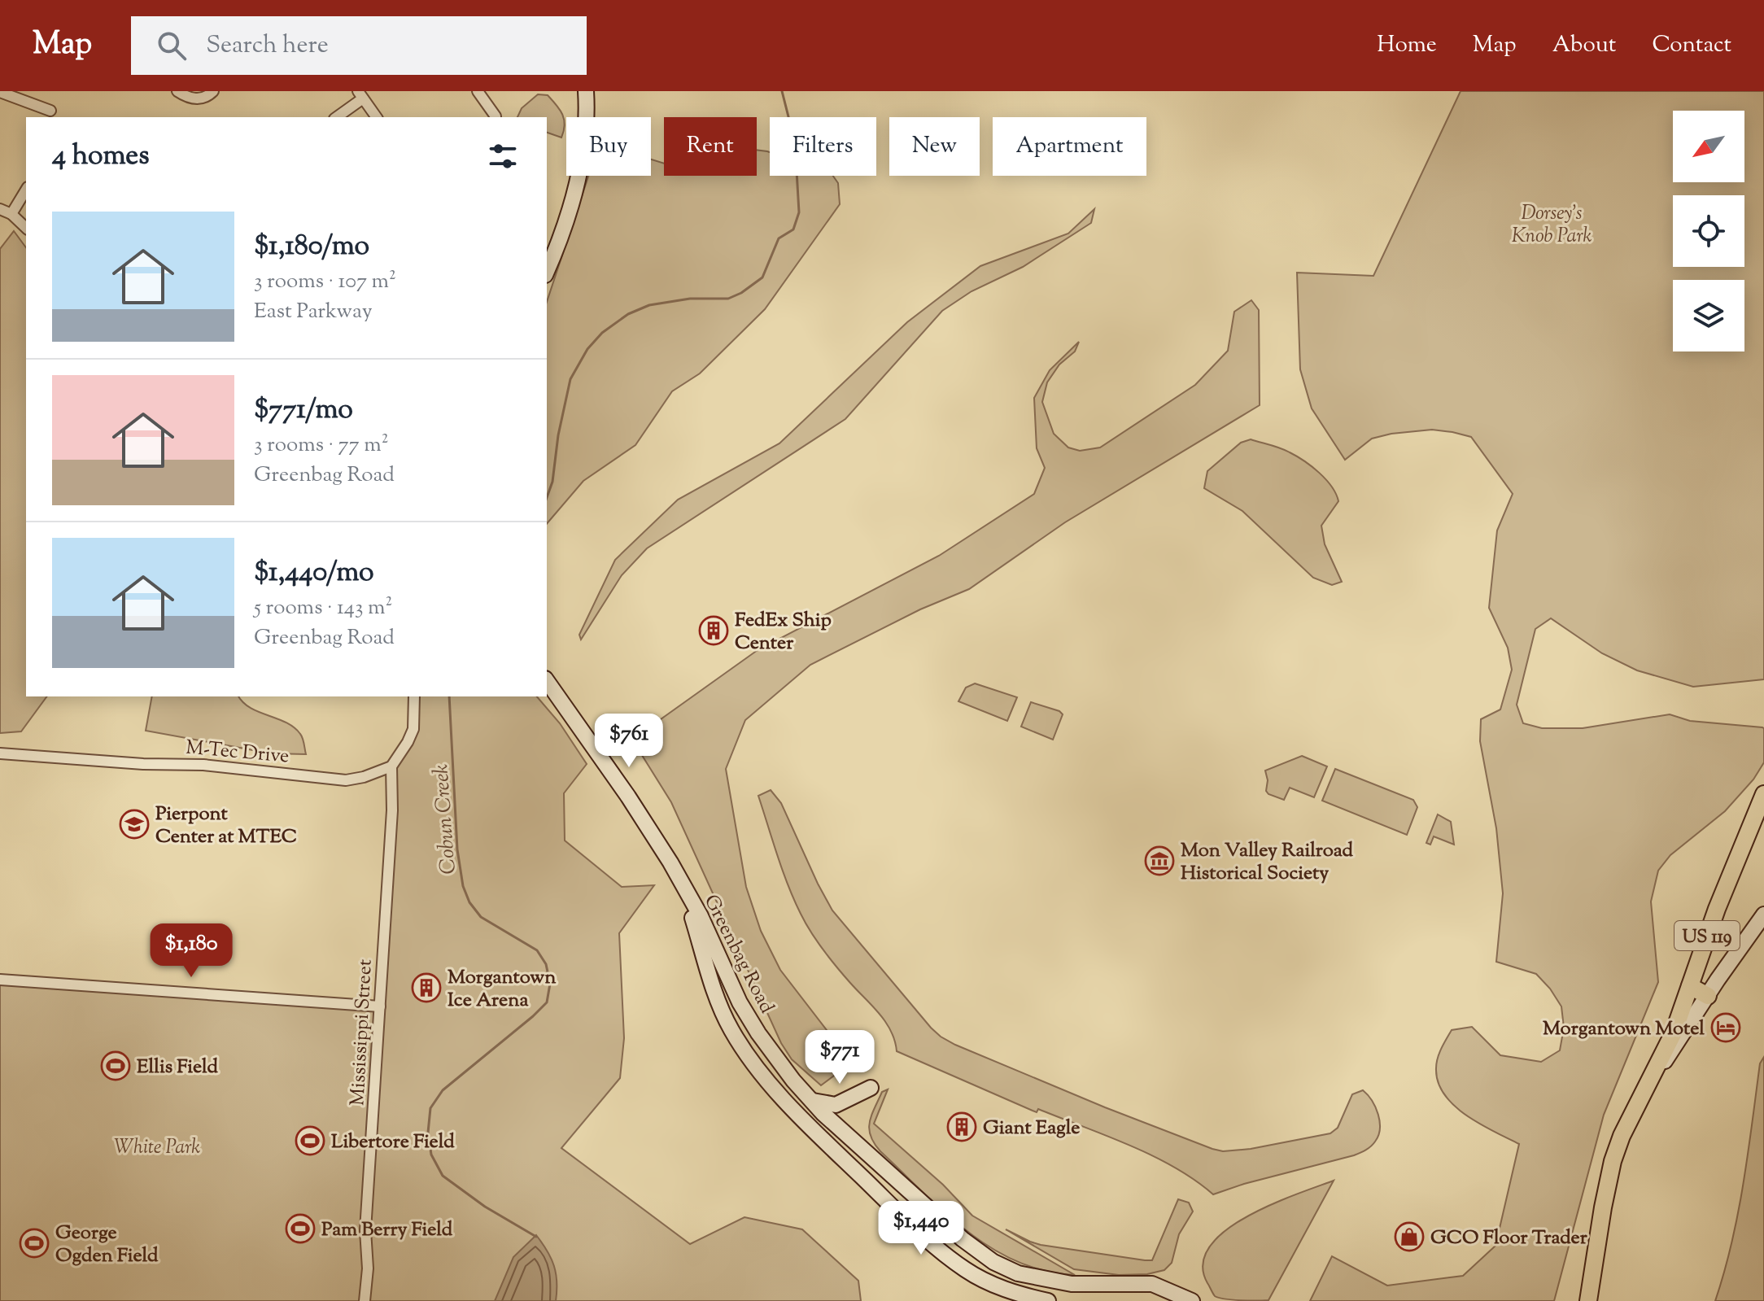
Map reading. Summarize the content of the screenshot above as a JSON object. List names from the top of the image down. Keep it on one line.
{"streets":{"main road":["US 119","Greenbag Road"],"street":["M-Tec Drive","Mississippi Street"]},"crossings":[["M-Tec Drive","Mississippi Street"]],"water":["Cobun Creek"],"parks":["Dorsey's Knob Park","White Park"],"places":{"building":["FedEx Ship Center","Morgantown Ice Arena","Giant Eagle"],"school or university":["Pierpont Center at MTEC"],"museum":["Mon Valley Railroad Historical Society"],"hotel":["Morgantown Motel"],"sports":["Ellis Field","Libertore Field","Pam Berry Field","George Ogden Field"],"shop":["GCO Floor Trader"]},"north":"bottom left","page":{"header":"Map","search":"Search here","nav":["Home","Map","About","Contact"],"chip":["Buy","Rent","Filters","New","Apartment"],"heading":"4 homes","list":[{"name":"$1,180/mo","note":"3 rooms · 107 m² · East Parkway"},{"name":"$771/mo","note":"3 rooms · 77 m² · Greenbag Road"},{"name":"$1,440/mo","note":"5 rooms · 143 m² · Greenbag Road"}],"price":["$761","$1,180","$771","$1,440"]}}
